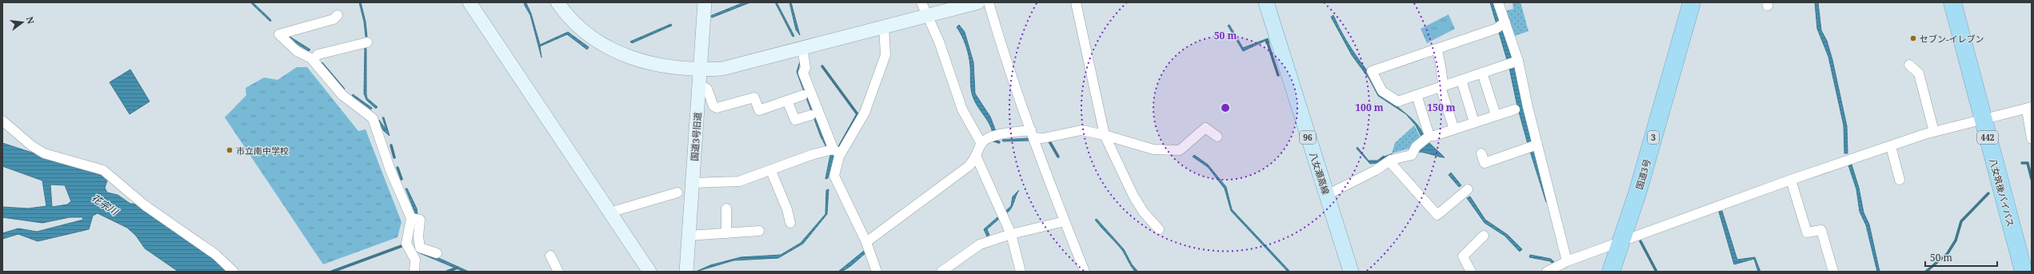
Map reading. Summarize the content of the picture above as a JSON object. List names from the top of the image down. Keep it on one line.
{"streets":{"highway":["3","442","国道3号","八女筑後バイパス"],"main road":["96","八女瀬高線"],"street":["国道3号旧道"]},"water":["花宗川"],"places":["セブン-イレブン","市立南中学校"],"scale_bar":"50 m","north":"right","rings":["50 m","100 m","150 m"]}
